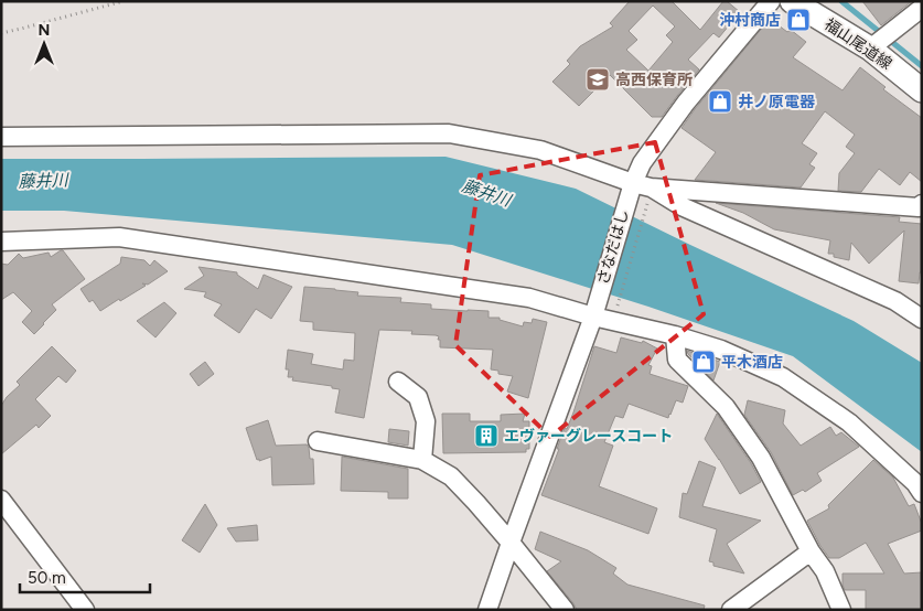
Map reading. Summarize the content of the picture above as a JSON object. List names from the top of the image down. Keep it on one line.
{"streets":{"main road":["福山尾道線"],"street":["さなだはし"]},"water":["藤井川"],"places":{"shop":["沖村商店","井ノ原電器","平木酒店"],"school or university":["高西保育所"],"building":["エヴァーグレースコート"]},"scale_bar":"50 m","north":"top"}
